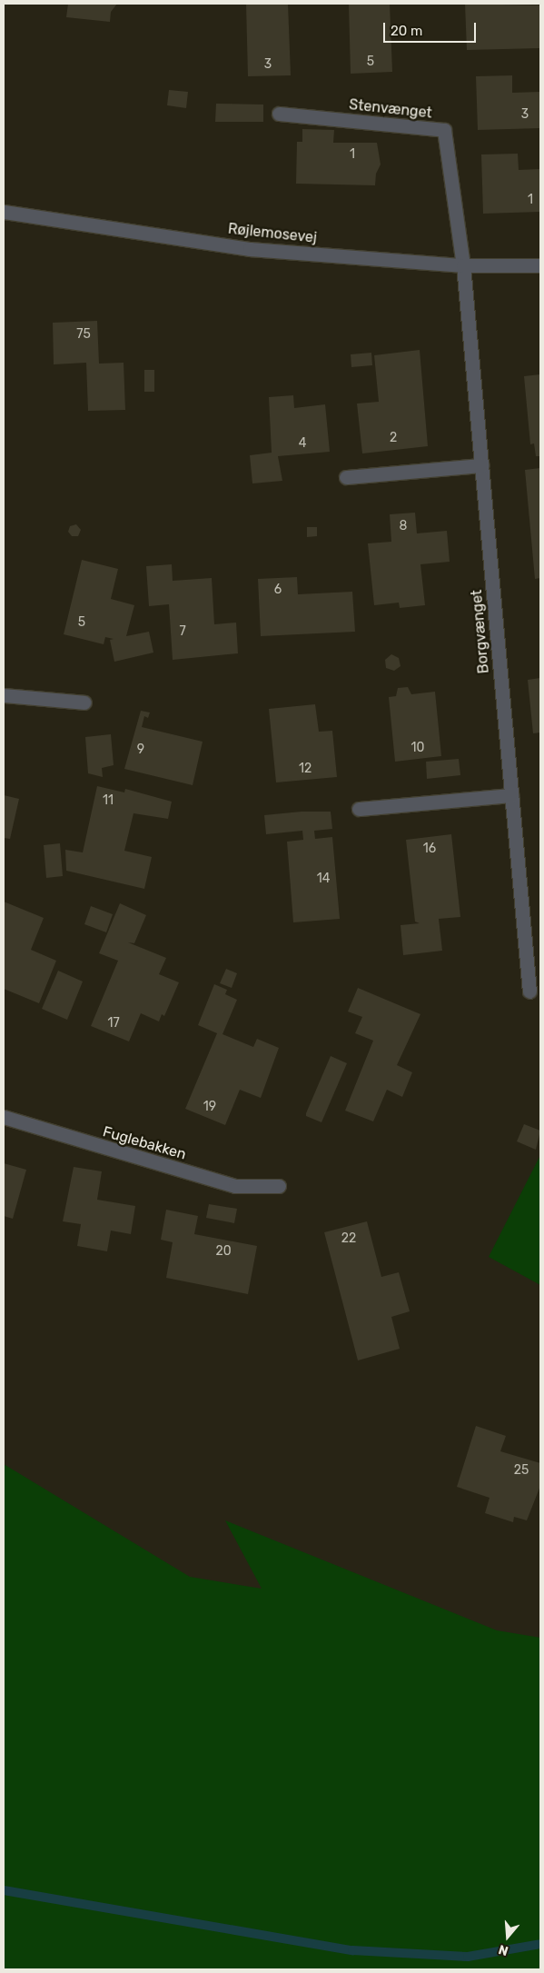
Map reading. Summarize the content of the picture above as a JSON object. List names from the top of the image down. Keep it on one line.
{"streets":{"street":["Stenvænget","Røjlemosevej","Borgvænget","Fuglebakken"]},"crossings":[["Stenvænget","Røjlemosevej"],["Stenvænget","Borgvænget"],["Røjlemosevej","Borgvænget"]],"house_numbers":["5","3","3","1","1","75","2","4","8","6","5","7","10","9","12","11","16","14","17","19","22","20","25"],"scale_bar":"20 m","north":"bottom"}
